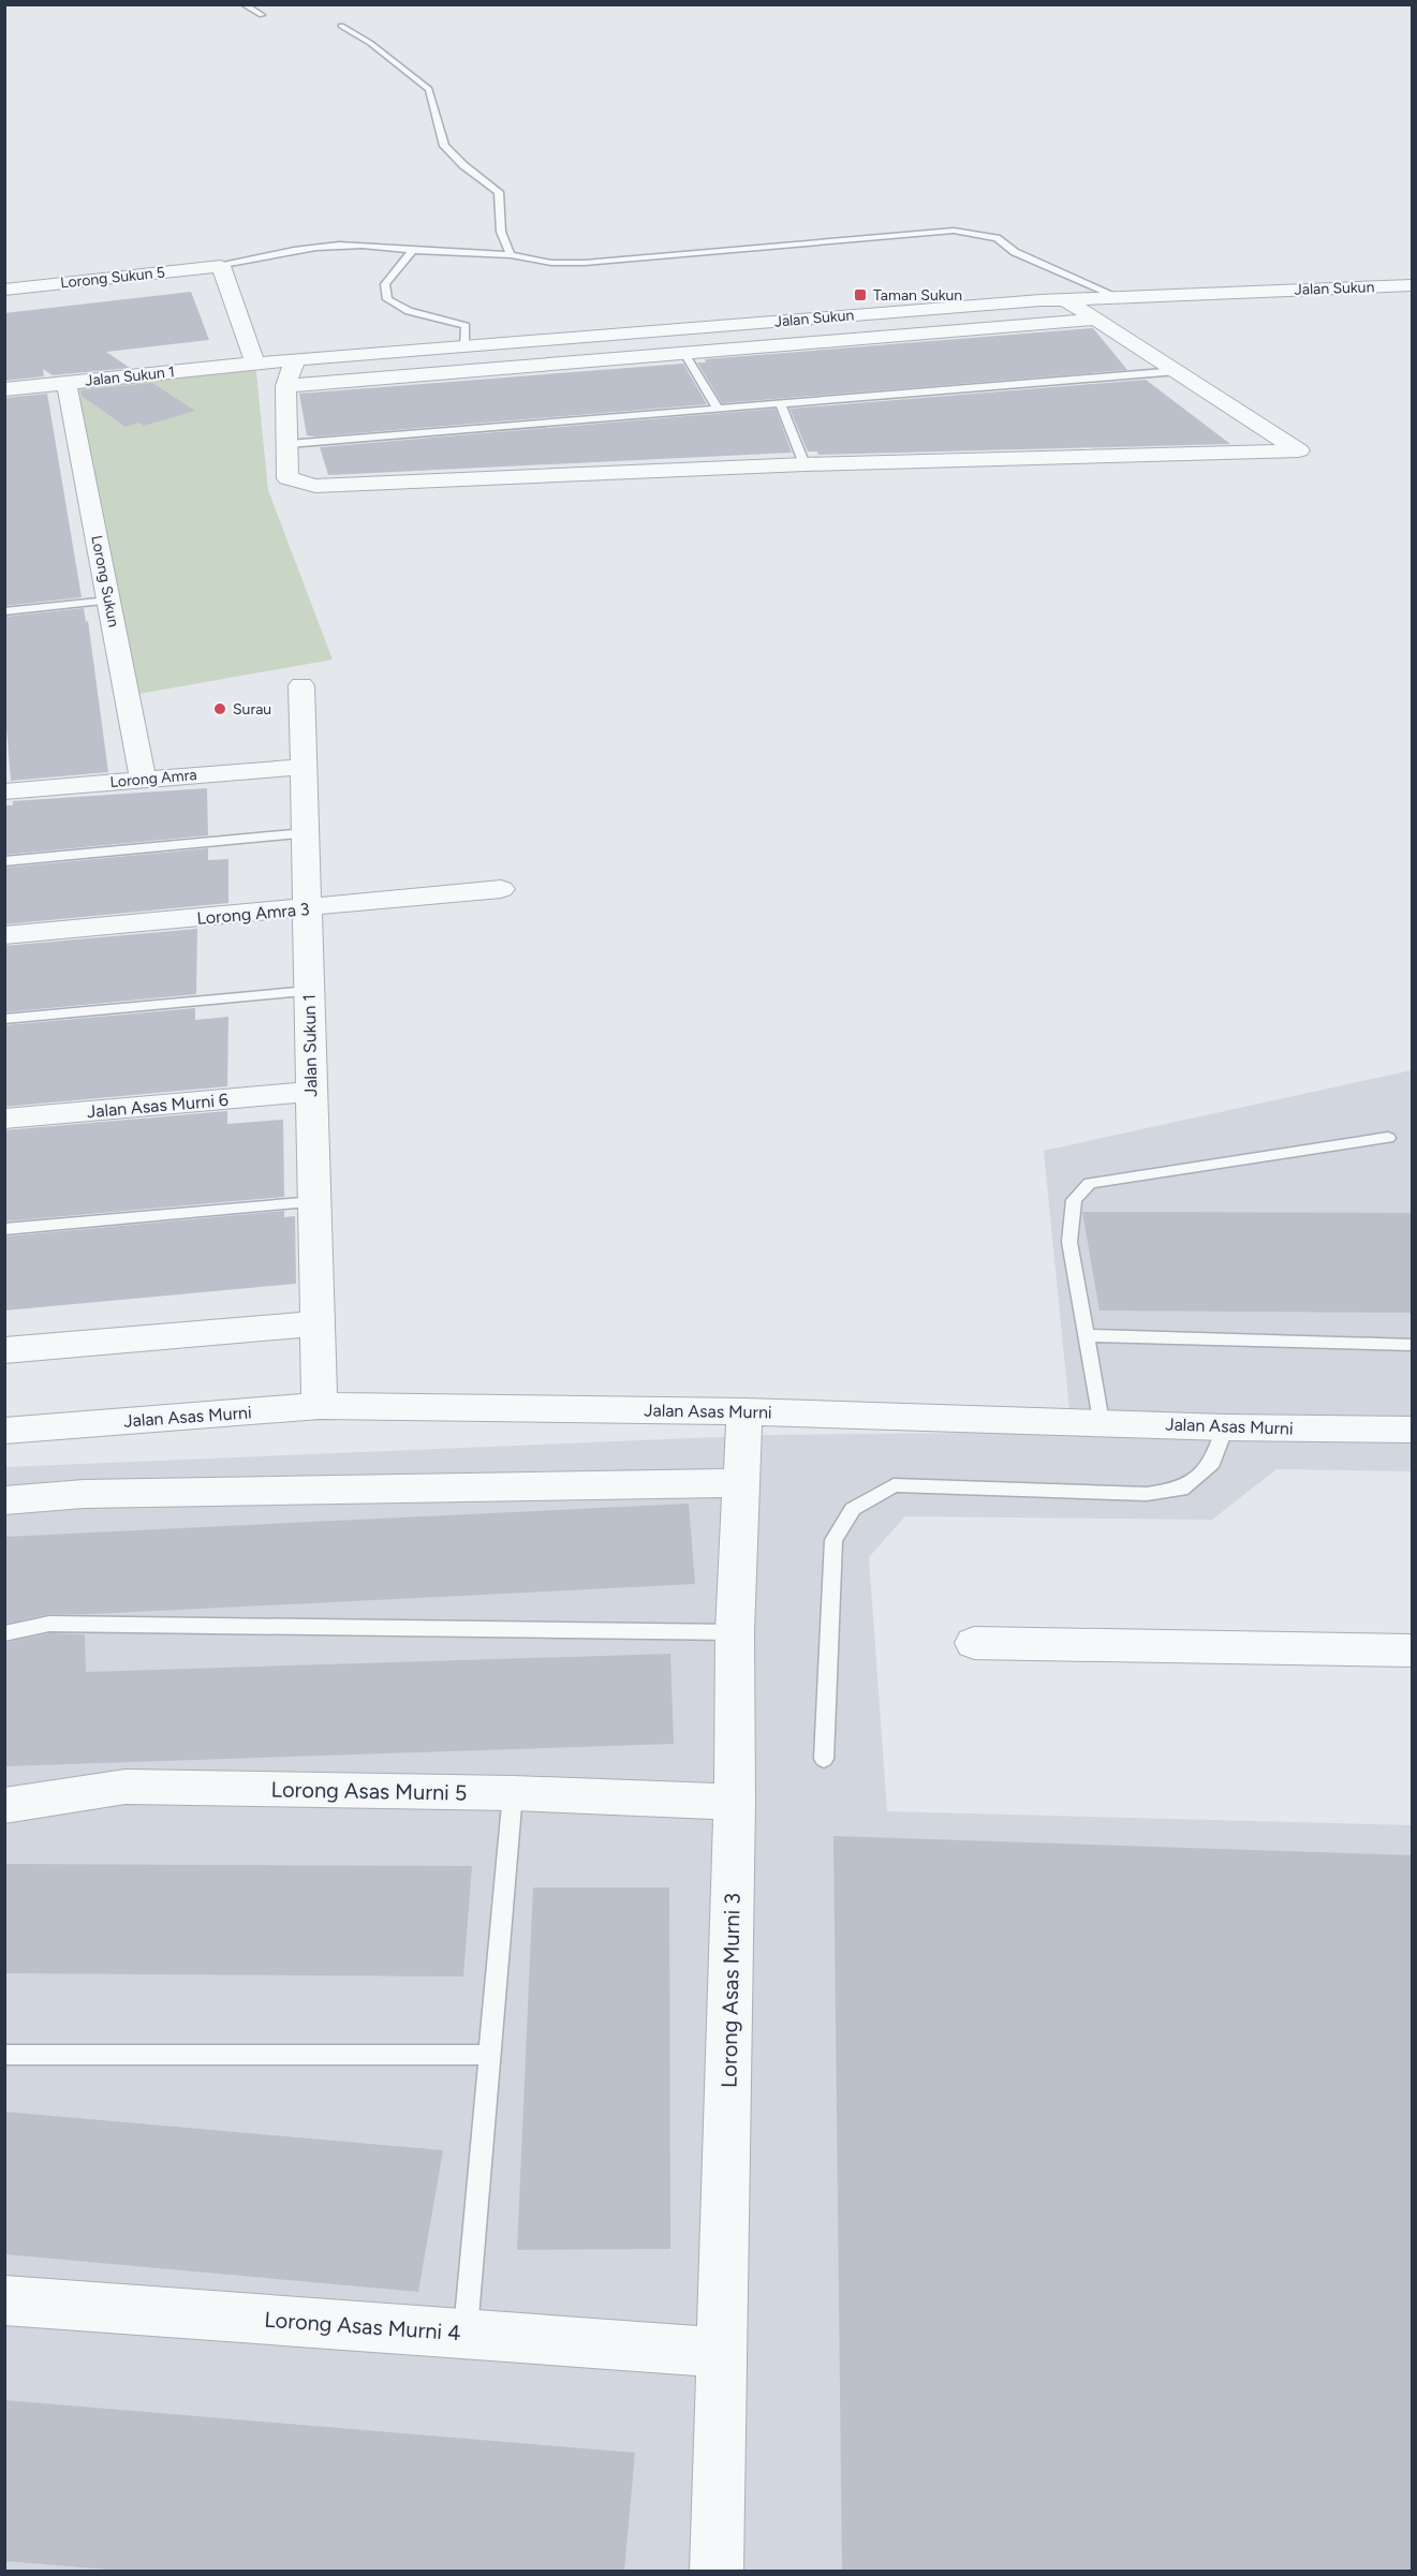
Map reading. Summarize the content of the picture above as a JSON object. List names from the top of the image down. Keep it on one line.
{"streets":{"street":["Lorong Sukun 5","Jalan Sukun","Jalan Sukun 1","Lorong Sukun","Lorong Amra","Lorong Amra 3","Jalan Asas Murni 6","Jalan Asas Murni","Lorong Asas Murni 5","Lorong Asas Murni 3","Lorong Asas Murni 4"]},"crossings":[["Jalan Sukun","Jalan Sukun 1"],["Jalan Sukun 1","Lorong Sukun"],["Jalan Sukun 1","Lorong Amra"],["Jalan Sukun 1","Lorong Amra 3"],["Jalan Sukun 1","Jalan Asas Murni 6"],["Jalan Sukun 1","Jalan Asas Murni"],["Lorong Sukun","Lorong Amra"],["Jalan Asas Murni","Lorong Asas Murni 3"],["Lorong Asas Murni 5","Lorong Asas Murni 3"],["Lorong Asas Murni 3","Lorong Asas Murni 4"]],"places":{"transit":["Taman Sukun"],"other":["Surau"]}}
